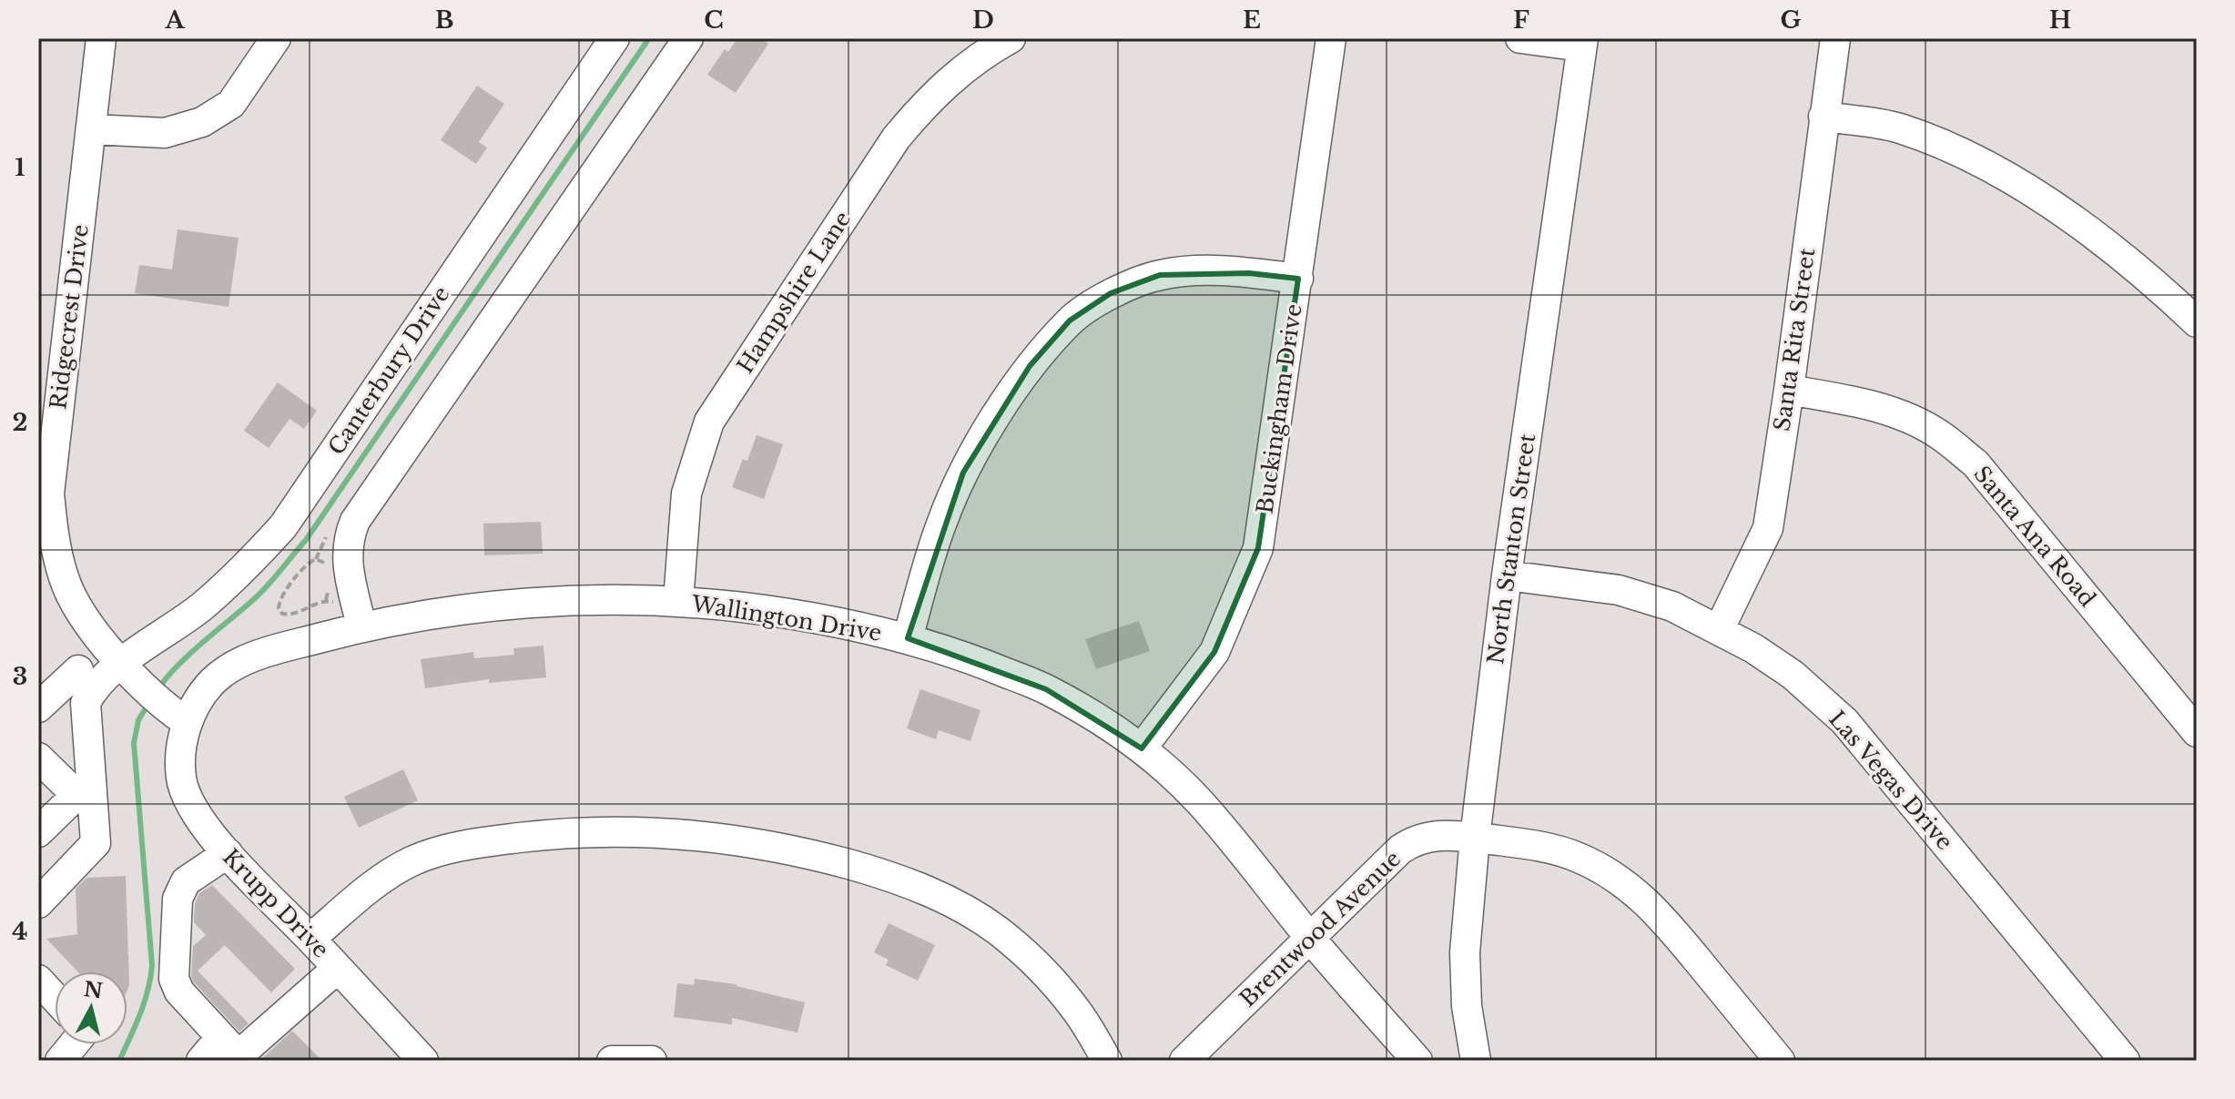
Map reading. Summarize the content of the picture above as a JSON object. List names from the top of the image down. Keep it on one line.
{"streets":{"street":["Hampshire Lane","Ridgecrest Drive","Santa Rita Street","Canterbury Drive","Buckingham Drive","Santa Ana Road","North Stanton Street","Wallington Drive","Las Vegas Drive","Krupp Drive","Brentwood Avenue"]},"crossings":[["Hampshire Lane","Wallington Drive"],["Ridgecrest Drive","Canterbury Drive"],["Ridgecrest Drive","Wallington Drive"],["Ridgecrest Drive","Krupp Drive"],["Santa Rita Street","Santa Ana Road"],["Santa Rita Street","Las Vegas Drive"],["Buckingham Drive","Wallington Drive"],["North Stanton Street","Las Vegas Drive"],["North Stanton Street","Brentwood Avenue"],["Wallington Drive","Krupp Drive"],["Wallington Drive","Brentwood Avenue"]],"north":"top","grid":{"columns":["A","B","C","D","E","F","G","H"],"rows":["1","2","3","4"]}}
